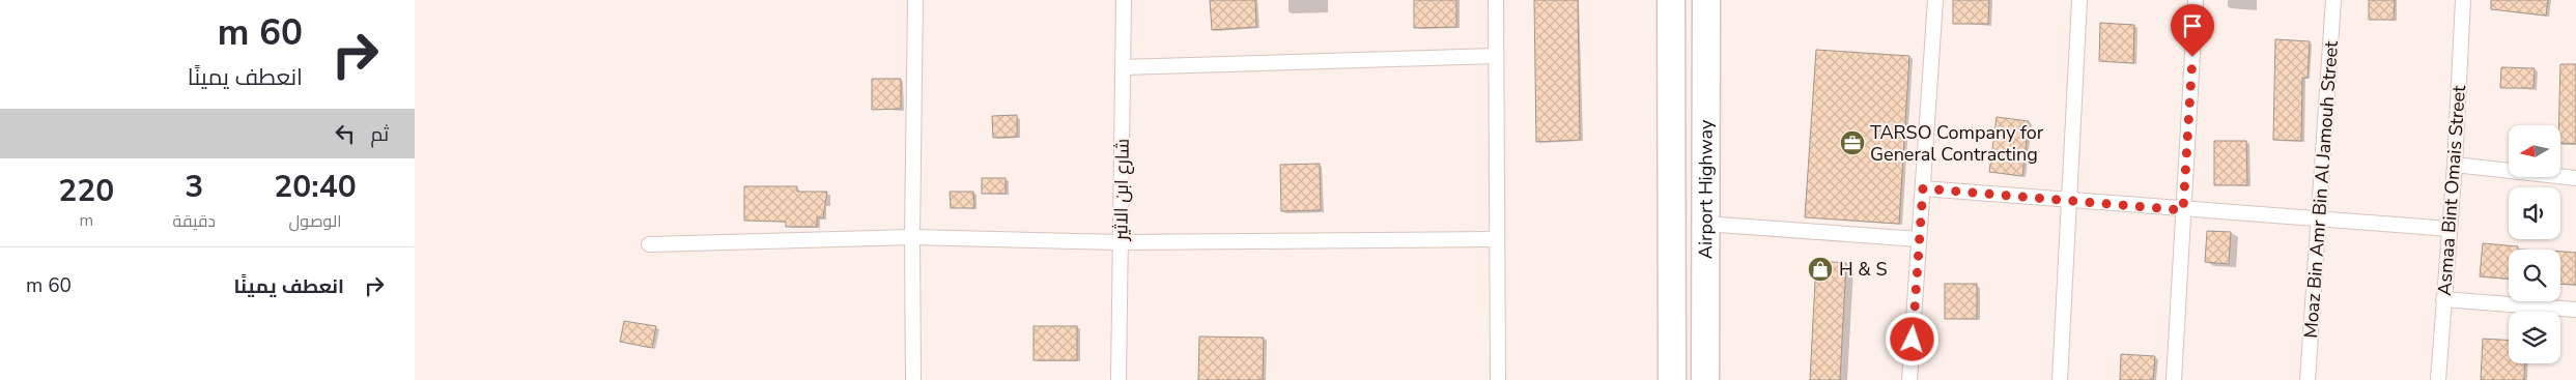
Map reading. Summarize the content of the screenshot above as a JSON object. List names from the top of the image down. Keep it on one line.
{"streets":{"highway":["Airport Highway"],"street":["شارع ابن الاثير","Moaz Bin Amr Bin Al Jamouh Street","Asmaa Bint Omais Street"]},"places":{"office":["TARSO Company for General Contracting"],"shop":["H & S"]},"north":"left","page":{"turn":["60 m","انعطف يمينًا"],"then":"ثم","eta":["20:40","الوصول","3","دقيقة","220","m"],"list":[{"name":"انعطف يمينًا","value":"60 m"}]}}
